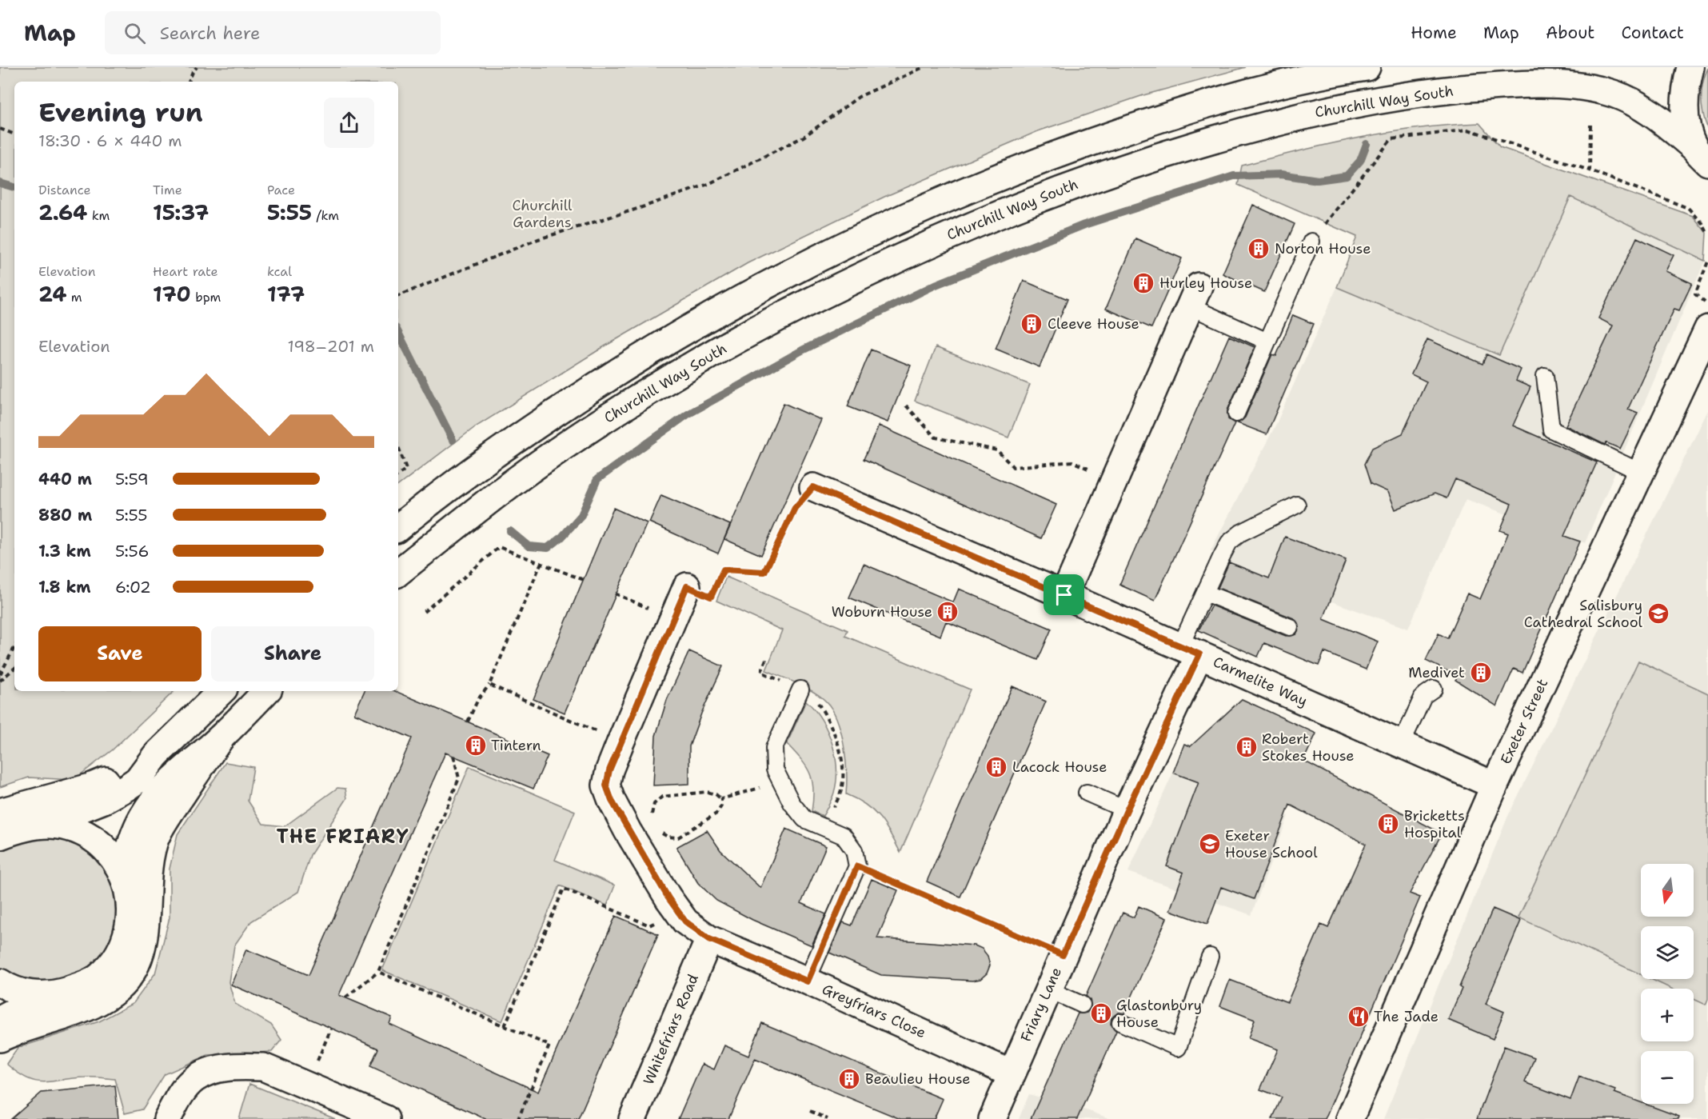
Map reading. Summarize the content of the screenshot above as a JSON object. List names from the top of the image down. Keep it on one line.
{"streets":{"main road":["Churchill Way South","Carmelite Way","Exeter Street","Friary Lane","Greyfriars Close","Whitefriars Road"]},"crossings":[["Carmelite Way","Exeter Street"],["Carmelite Way","Friary Lane"],["Friary Lane","Greyfriars Close"],["Greyfriars Close","Whitefriars Road"]],"districts":["THE FRIARY"],"parks":["Churchill Gardens"],"places":{"building":["Norton House","Hurley House","Cleeve House","Woburn House","Medivet","Tintern","Robert Stokes House","Lacock House","Bricketts Hospital","Glastonbury House","Beaulieu House"],"school or university":["Salisbury Cathedral School","Exeter House School"],"restaurant":["The Jade"]},"north":"bottom","page":{"header":"Map","search":"Search here","nav":["Home","Map","About","Contact"],"heading":["Evening run","18:30 · 6 × 440 m"],"stats":[["Distance","2.64 km"],["Time","15:37"],["Pace","5:55 /km"],["Elevation","24 m"],["Heart rate","170 bpm"],["kcal","177"]],"chart":["Elevation","198–201 m"],"list":[{"name":"440 m","note":"5:59"},{"name":"880 m","note":"5:55"},{"name":"1.3 km","note":"5:56"},{"name":"1.8 km","note":"6:02"}],"buttons":["Save","Share"],"map_buttons":["+","−"]}}
